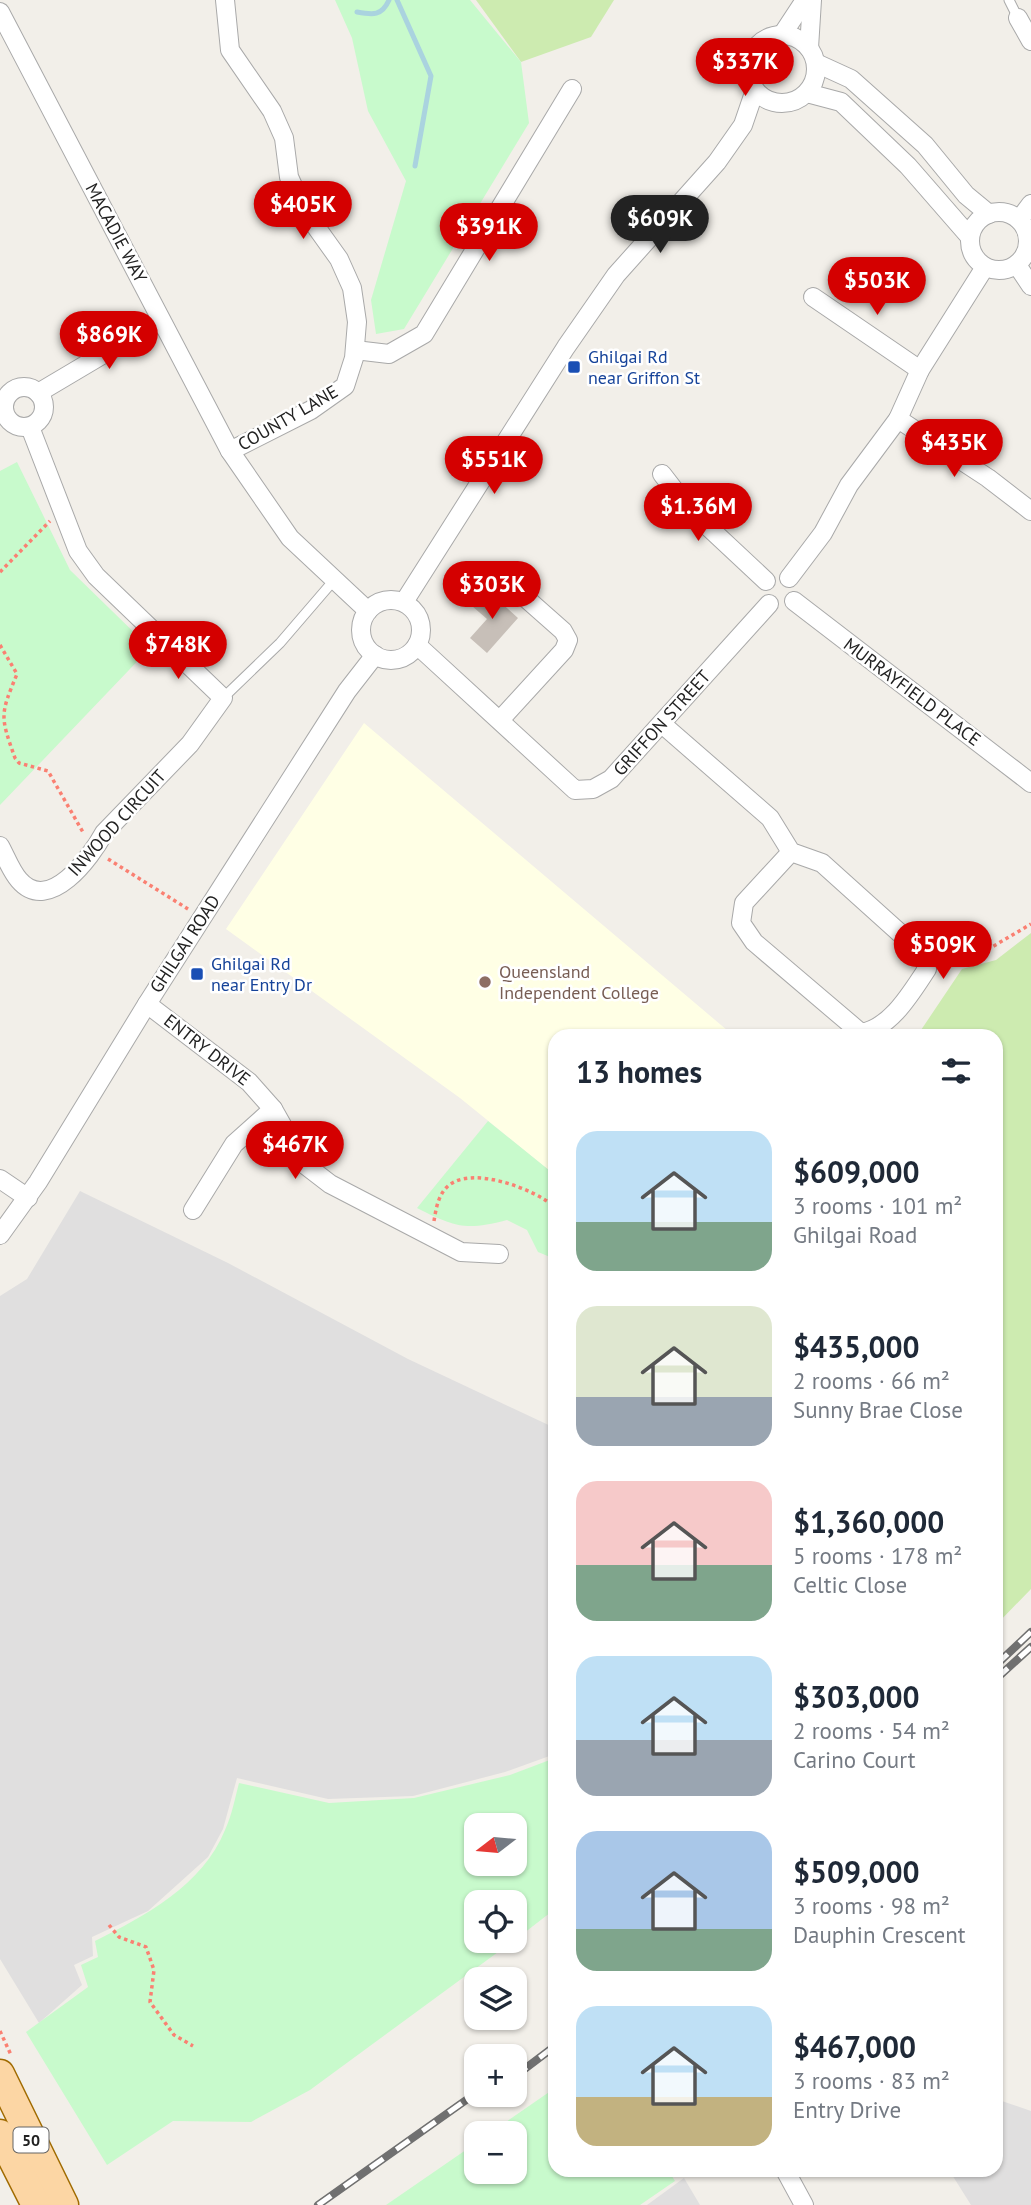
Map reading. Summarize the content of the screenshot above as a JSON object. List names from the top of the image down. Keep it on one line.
{"streets":{"main road":["50"],"street":["MACADIE WAY","COUNTY LANE","MURRAYFIELD PLACE","GRIFFON STREET","INWOOD CIRCUIT","GHILGAI ROAD","ENTRY DRIVE"]},"crossings":[["MACADIE WAY","COUNTY LANE"],["MACADIE WAY","GRIFFON STREET"],["MACADIE WAY","GHILGAI ROAD"],["MURRAYFIELD PLACE","GRIFFON STREET"],["GRIFFON STREET","GHILGAI ROAD"],["GHILGAI ROAD","ENTRY DRIVE"]],"places":{"transit":["Ghilgai Rd near Griffon St","Ghilgai Rd near Entry Dr"],"other":["Queensland Independent College"]},"north":"left","page":{"price":["$337K","$405K","$609K","$391K","$503K","$869K","$435K","$551K","$1.36M","$303K","$748K","$509K","$467K"],"heading":"13 homes","list":[{"name":"$609,000","note":"3 rooms · 101 m² · Ghilgai Road"},{"name":"$435,000","note":"2 rooms · 66 m² · Sunny Brae Close"},{"name":"$1,360,000","note":"5 rooms · 178 m² · Celtic Close"},{"name":"$303,000","note":"2 rooms · 54 m² · Carino Court"},{"name":"$509,000","note":"3 rooms · 98 m² · Dauphin Crescent"},{"name":"$467,000","note":"3 rooms · 83 m² · Entry Drive"}],"map_buttons":["+","−"]}}
